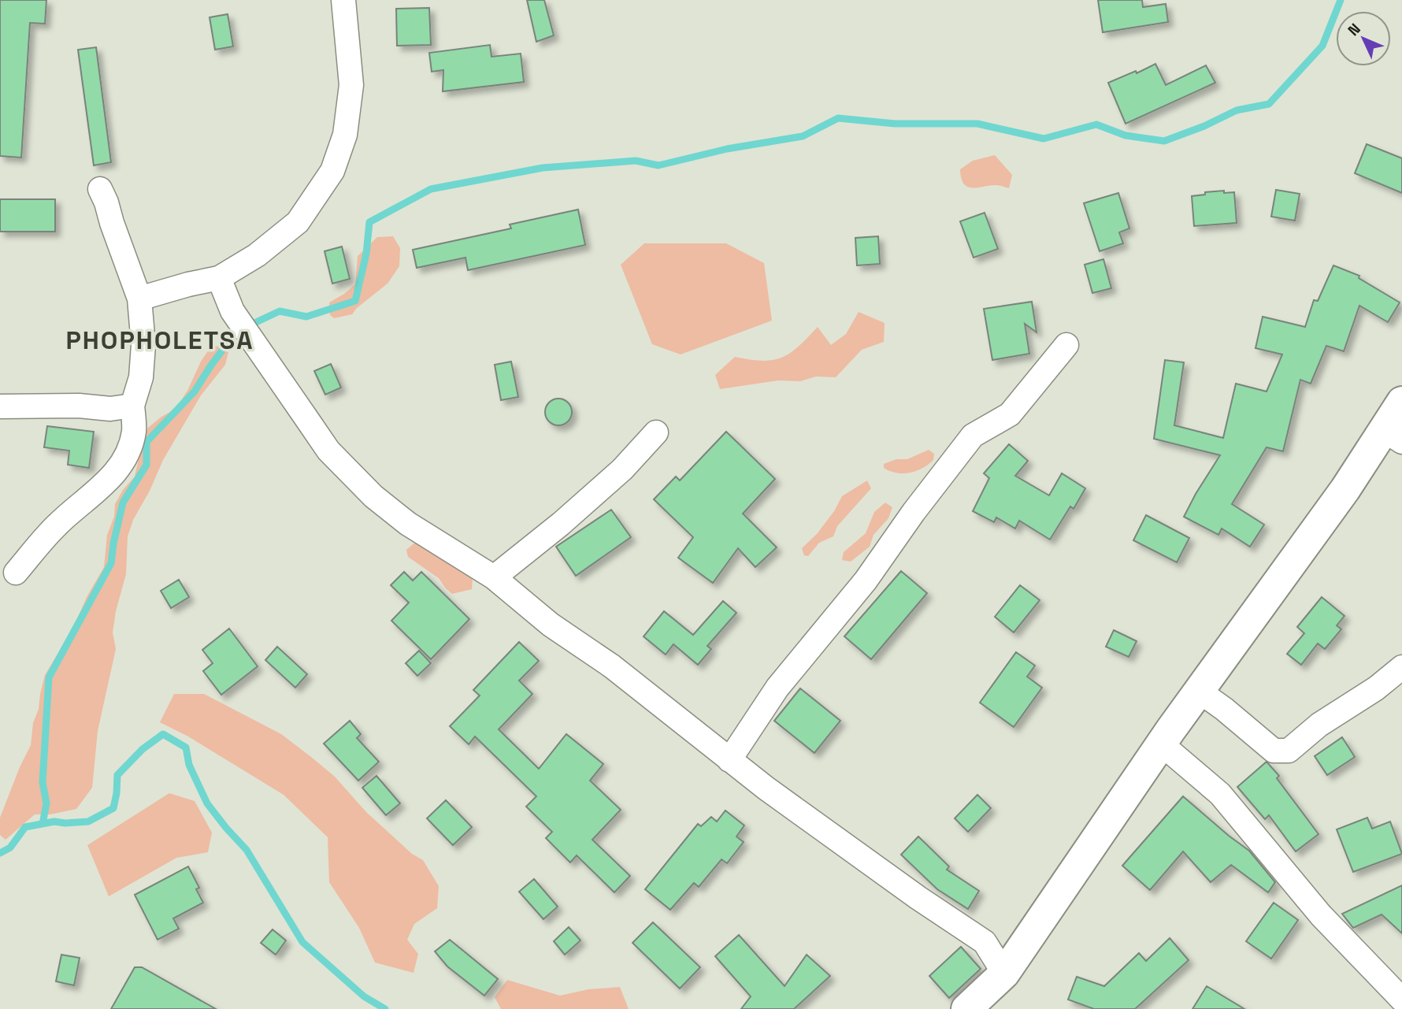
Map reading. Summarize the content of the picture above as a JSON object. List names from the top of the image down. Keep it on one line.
{"districts":["PHOPHOLETSA"],"north":"top left"}
